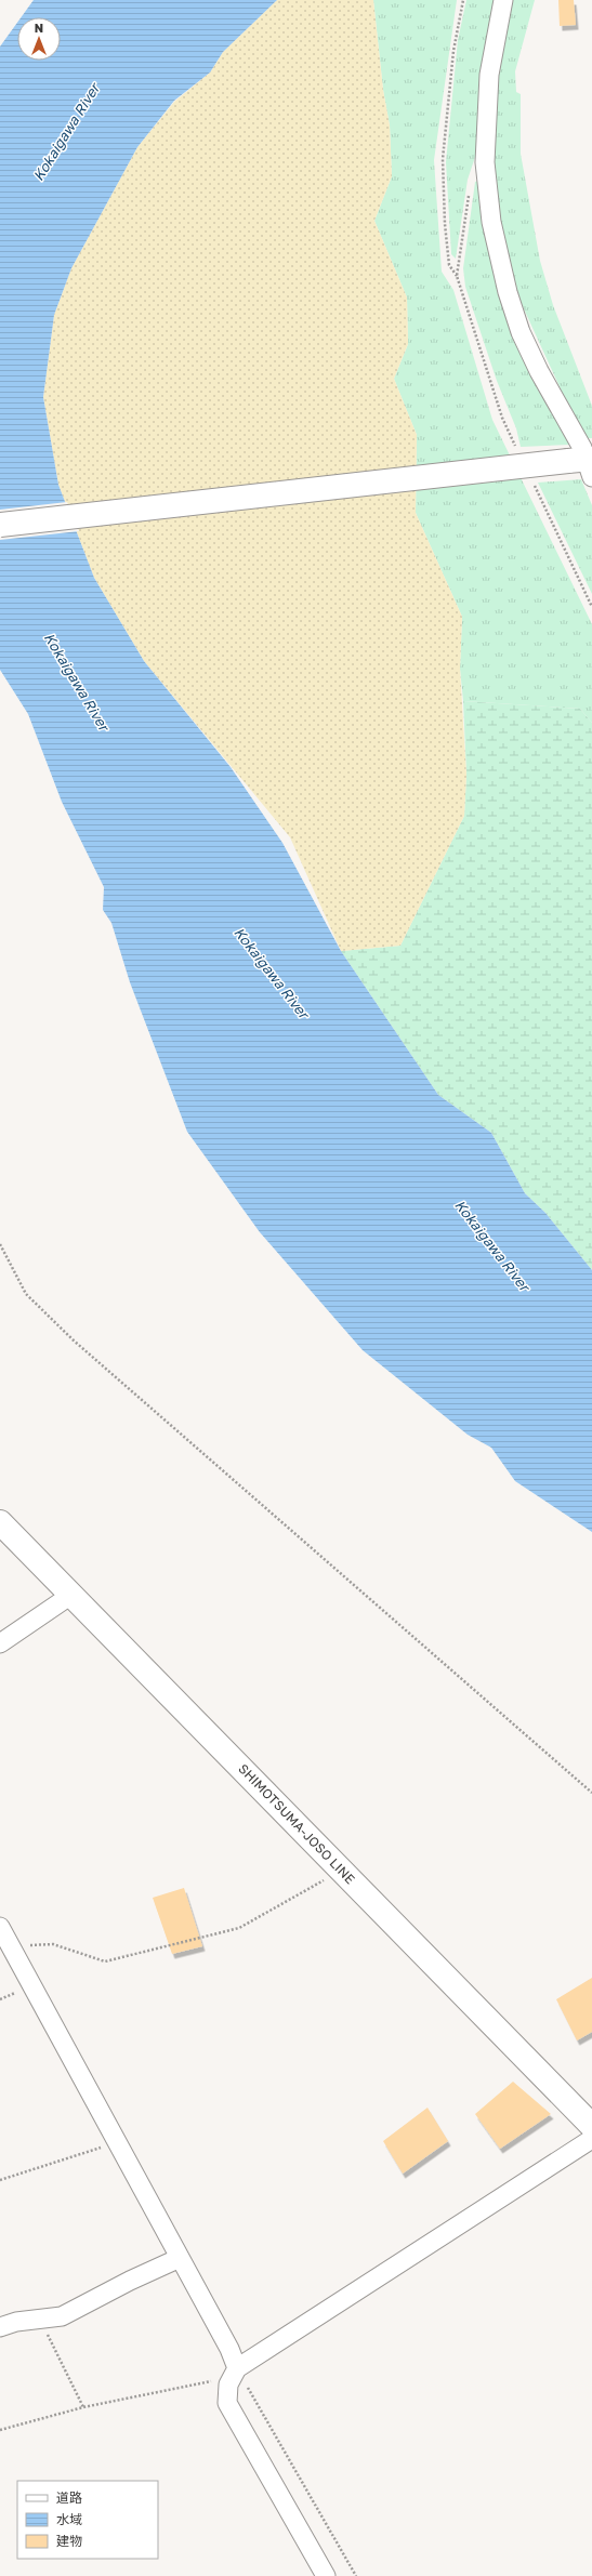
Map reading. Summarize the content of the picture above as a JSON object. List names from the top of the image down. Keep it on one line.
{"streets":{"main road":["SHIMOTSUMA-JOSO LINE"]},"water":["Kokaigawa River"],"legend":["道路","水域","建物"],"north":"top"}
